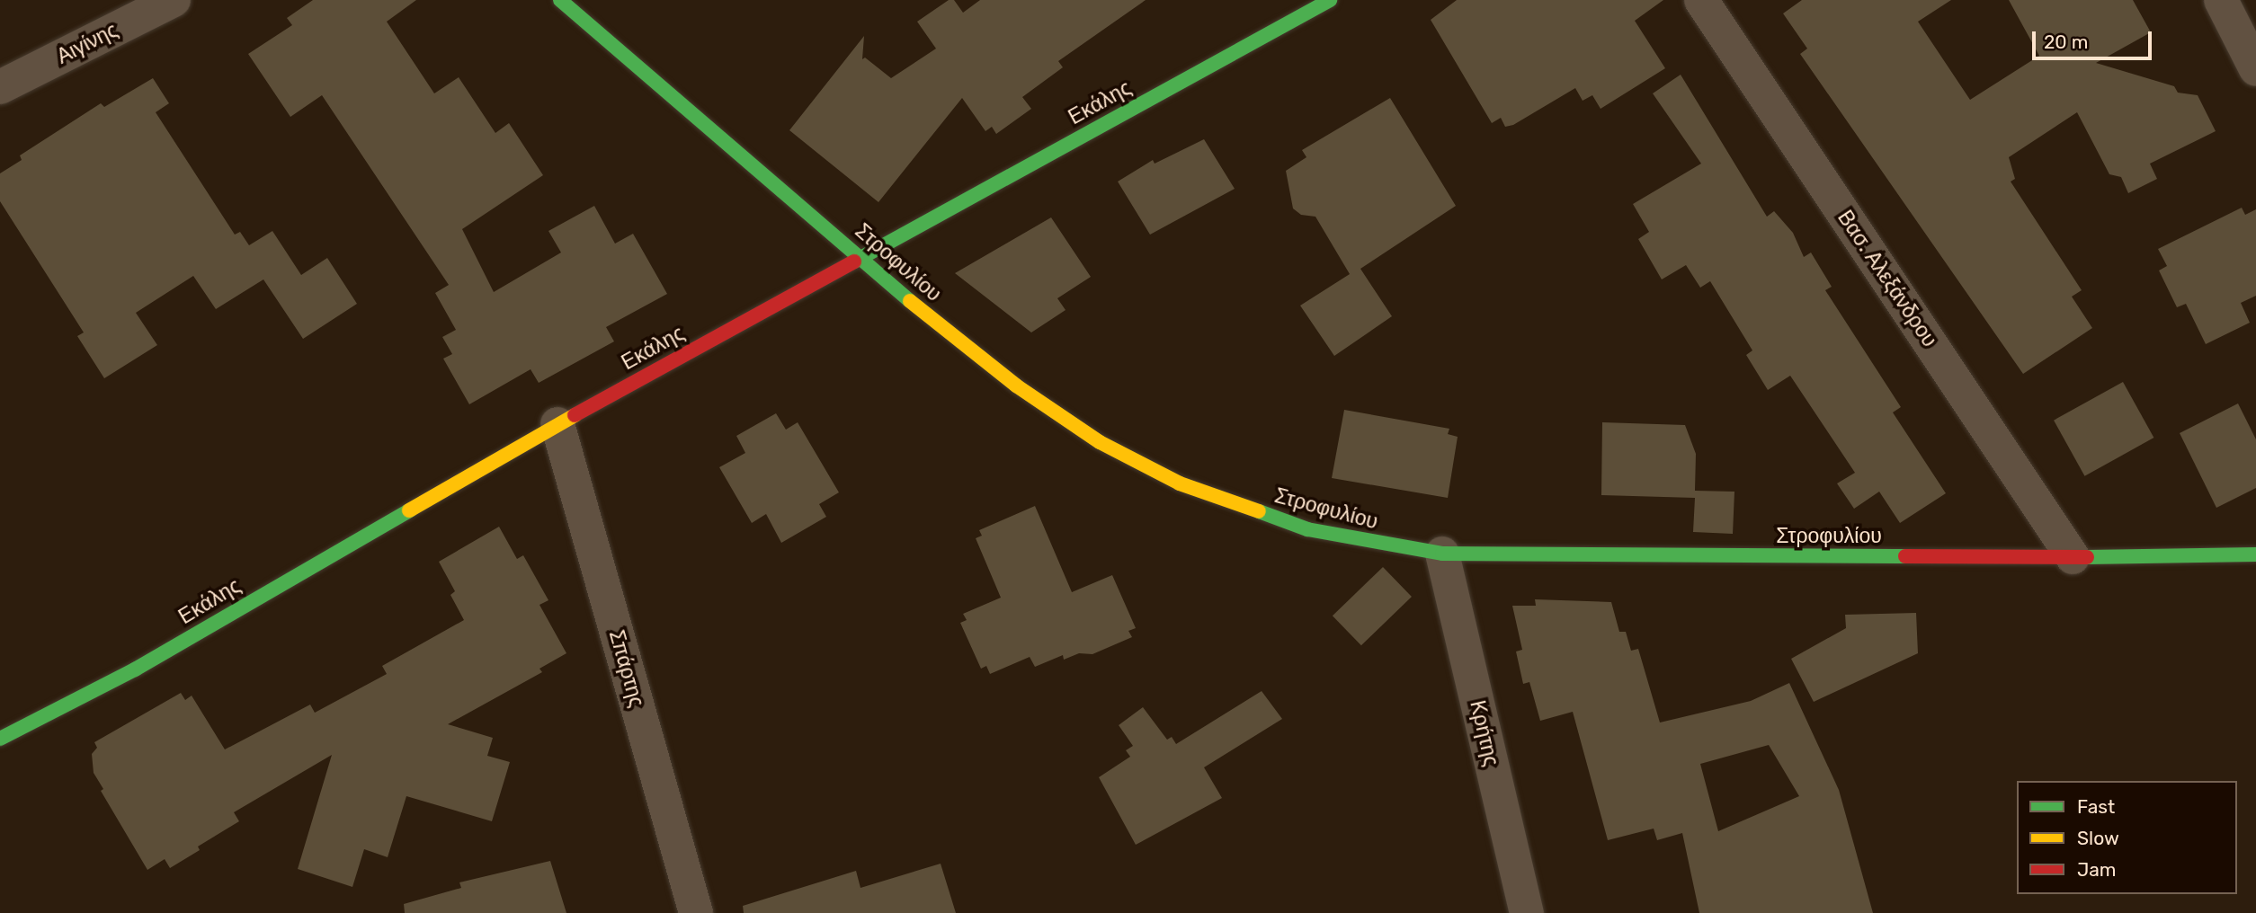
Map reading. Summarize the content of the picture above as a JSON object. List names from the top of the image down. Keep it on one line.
{"streets":{"street":["Αιγίνης","Εκάλης","Στροφυλίου","Βασ. Αλεξάνδρου","Σπάρτης","Κρήτης"]},"crossings":[["Εκάλης","Στροφυλίου"],["Εκάλης","Σπάρτης"],["Στροφυλίου","Βασ. Αλεξάνδρου"],["Στροφυλίου","Κρήτης"]],"legend":["Fast","Slow","Jam"],"scale_bar":"20 m"}
